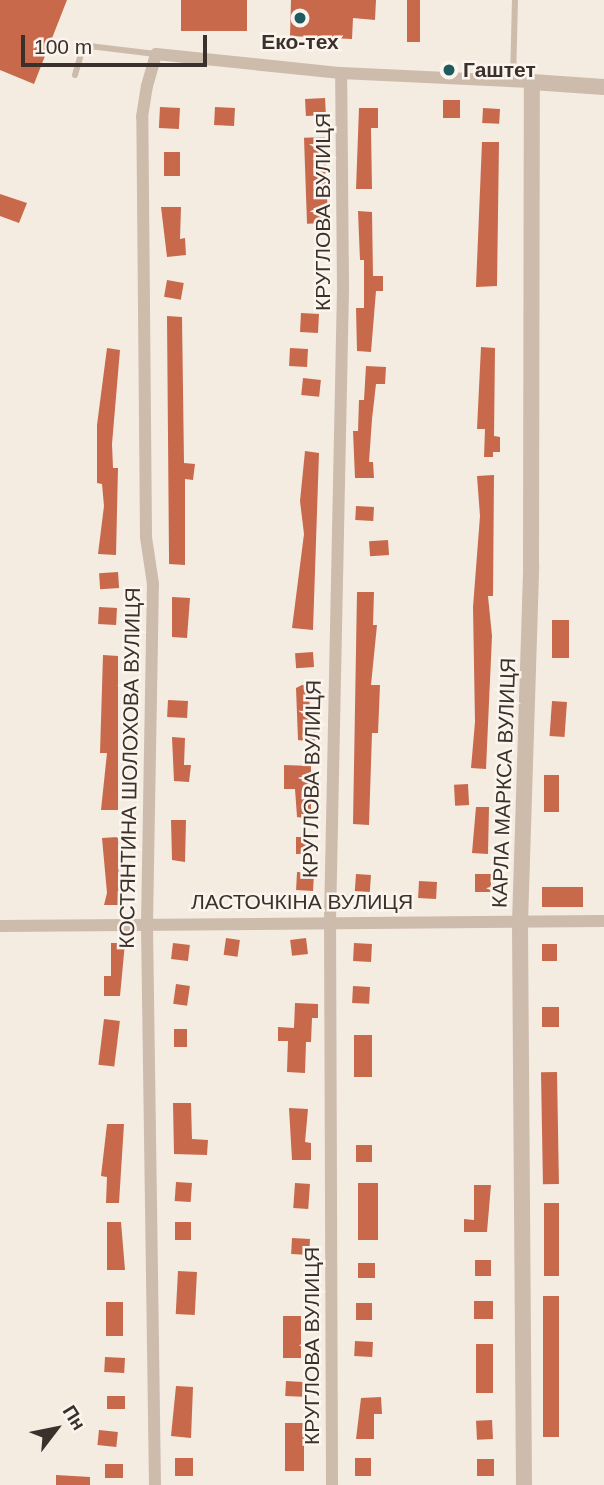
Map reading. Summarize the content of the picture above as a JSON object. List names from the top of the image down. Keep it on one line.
{"streets":{"street":["КРУГЛОВА ВУЛИЦЯ","КОСТЯНТИНА ШОЛОХОВА ВУЛИЦЯ","КАРЛА МАРКСА ВУЛИЦЯ","ЛАСТОЧКІНА ВУЛИЦЯ"]},"crossings":[["КРУГЛОВА ВУЛИЦЯ","ЛАСТОЧКІНА ВУЛИЦЯ"],["КОСТЯНТИНА ШОЛОХОВА ВУЛИЦЯ","ЛАСТОЧКІНА ВУЛИЦЯ"],["КАРЛА МАРКСА ВУЛИЦЯ","ЛАСТОЧКІНА ВУЛИЦЯ"]],"places":["Еко-тех","Гаштет"],"scale_bar":"100 m","north":"top right"}
